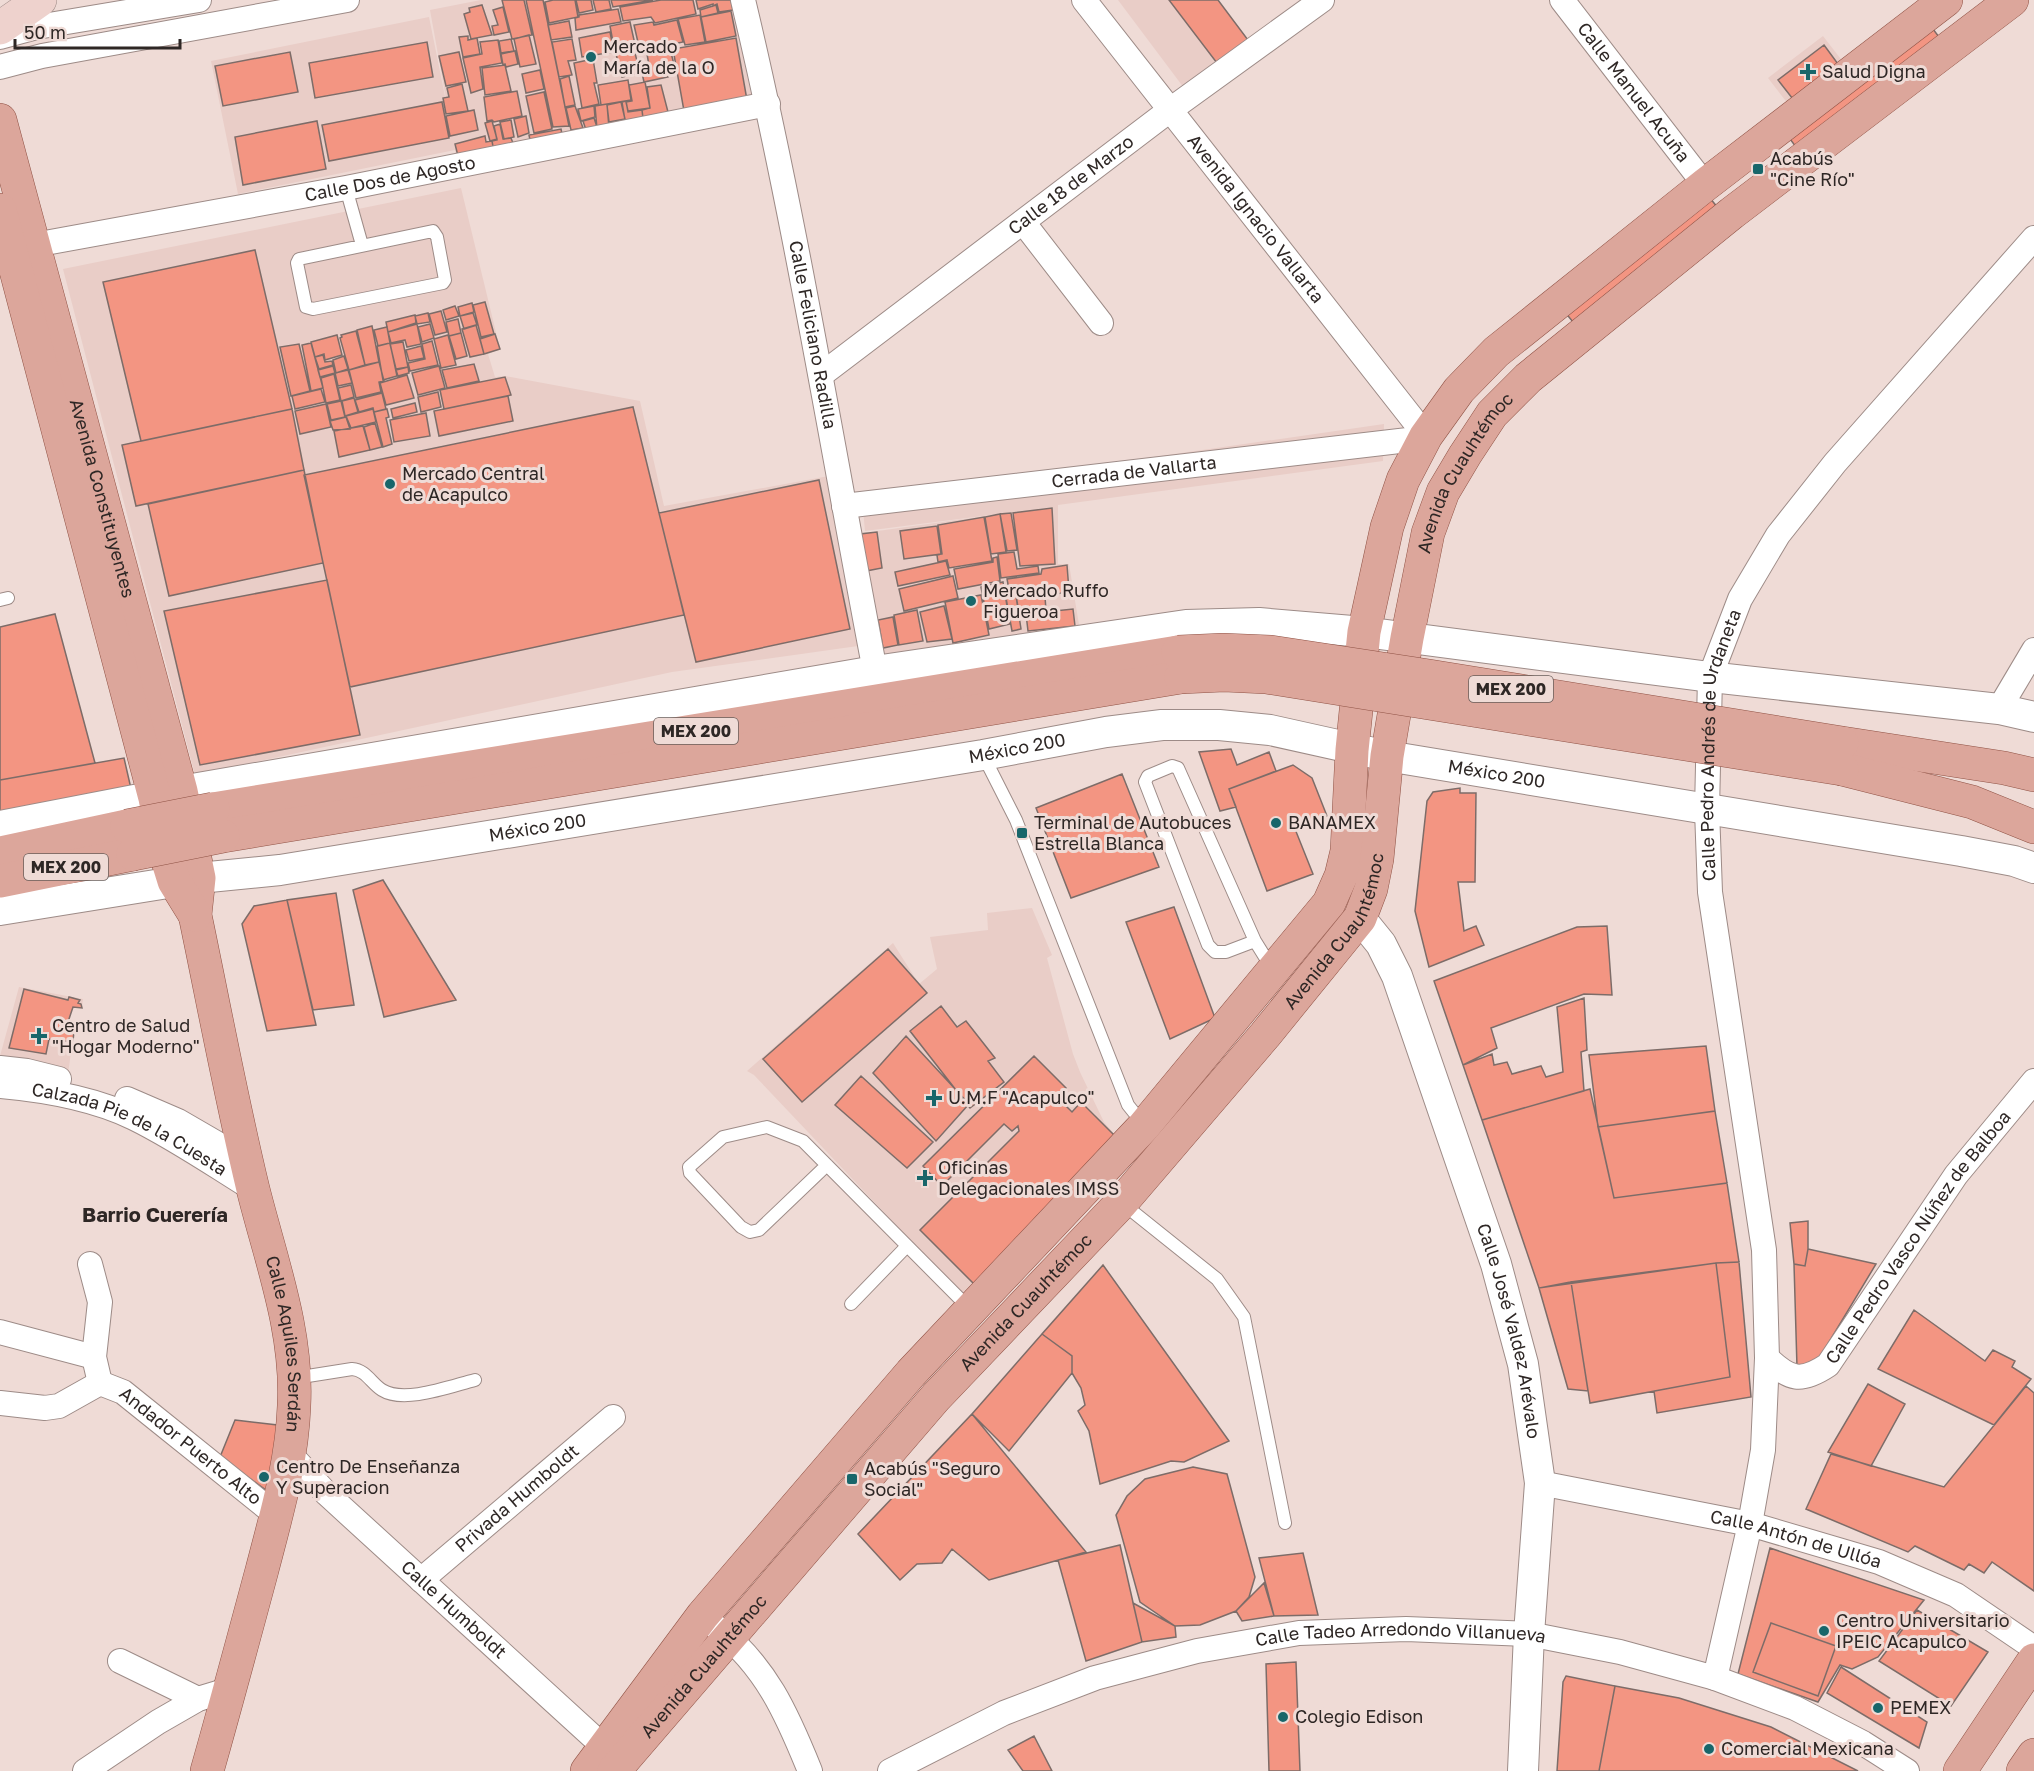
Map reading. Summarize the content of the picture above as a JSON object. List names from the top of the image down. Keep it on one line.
{"streets":{"main road":["Avenida Cuauhtémoc","Avenida Constituyentes","MEX 200","Calle Aquiles Serdán"],"street":["Calle Manuel Acuña","Calle Dos de Agosto","Calle 18 de Marzo","Avenida Ignacio Vallarta","Calle Feliciano Radilla","Cerrada de Vallarta","Calle Pedro Andrés de Urdaneta","México 200","Calzada Pie de la Cuesta","Calle Pedro Vasco Núñez de Balboa","Calle José Valdez Arévalo","Andador Puerto Alto","Privada Humboldt","Calle Antón de Ullóa","Calle Humboldt","Calle Tadeo Arredondo Villanueva"]},"crossings":[["Calle Manuel Acuña","Avenida Cuauhtémoc"],["Calle Dos de Agosto","Calle Feliciano Radilla"],["Calle Dos de Agosto","Avenida Constituyentes"],["Calle 18 de Marzo","Avenida Ignacio Vallarta"],["Calle 18 de Marzo","Calle Feliciano Radilla"],["Avenida Ignacio Vallarta","Cerrada de Vallarta"],["Avenida Ignacio Vallarta","Avenida Cuauhtémoc"],["Calle Feliciano Radilla","Cerrada de Vallarta"],["Cerrada de Vallarta","Avenida Cuauhtémoc"],["Avenida Cuauhtémoc","México 200"],["Avenida Cuauhtémoc","Calle José Valdez Arévalo"],["Avenida Cuauhtémoc","Calle Humboldt"],["Avenida Constituyentes","México 200"],["Avenida Constituyentes","Calle Aquiles Serdán"],["Calle Pedro Andrés de Urdaneta","México 200"],["Calle Pedro Andrés de Urdaneta","Calle Pedro Vasco Núñez de Balboa"],["México 200","Calle Aquiles Serdán"],["Calzada Pie de la Cuesta","Calle Aquiles Serdán"],["Calle José Valdez Arévalo","Calle Antón de Ullóa"],["Calle José Valdez Arévalo","Calle Tadeo Arredondo Villanueva"],["Calle Aquiles Serdán","Andador Puerto Alto"],["Calle Aquiles Serdán","Calle Humboldt"],["Privada Humboldt","Calle Humboldt"]],"districts":["Barrio Cuerería"],"places":{"other":["Mercado María de la O","Mercado Central de Acapulco","Mercado Ruffo Figueroa","BANAMEX","Centro De Enseñanza Y Superacion","Centro Universitario IPEIC Acapulco","PEMEX","Colegio Edison","Comercial Mexicana"],"health":["Salud Digna","Centro de Salud \"Hogar Moderno\"","U.M.F \"Acapulco\"","Oficinas Delegacionales IMSS"],"transit":["Acabús \"Cine Río\"","Terminal de Autobuces Estrella Blanca","Acabús \"Seguro Social\""]},"scale_bar":"50 m"}
